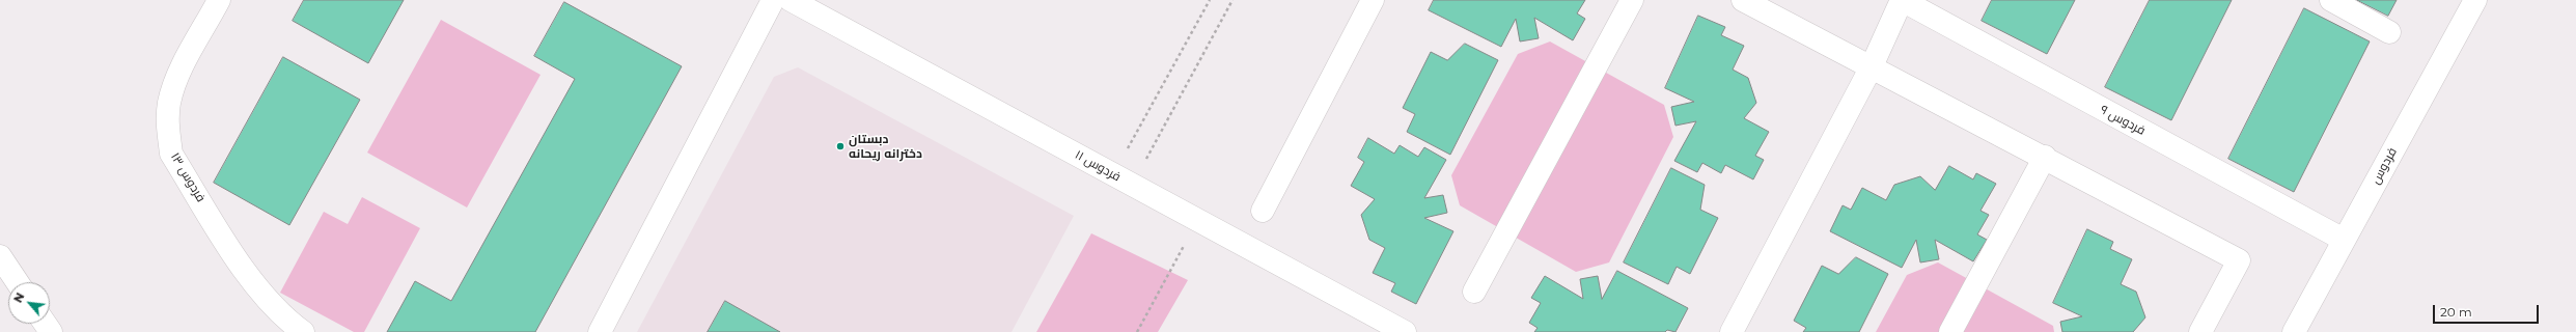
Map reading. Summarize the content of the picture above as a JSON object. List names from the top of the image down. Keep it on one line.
{"streets":{"street":["فردوس ۹","فردوس ۱۱","فردوس","فردوس ۱۳"]},"crossings":[["فردوس ۹","فردوس"]],"places":["دبستان دخترانه ریحانه"],"scale_bar":"20 m","north":"top left"}
